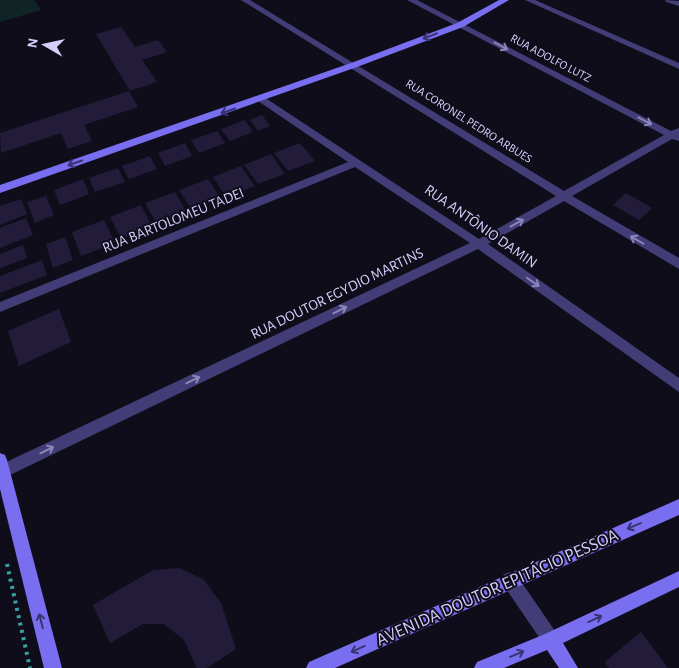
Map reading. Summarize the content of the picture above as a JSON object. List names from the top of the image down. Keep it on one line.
{"streets":{"street":["RUA ADOLFO LUTZ","RUA CORONEL PEDRO ARBUES","RUA BARTOLOMEU TADEI","RUA ANTÔNIO DAMIN","RUA DOUTOR EGYDIO MARTINS","AVENIDA DOUTOR EPITÁCIO PESSOA"]},"crossings":[["RUA ADOLFO LUTZ","RUA DOUTOR EGYDIO MARTINS"],["RUA CORONEL PEDRO ARBUES","RUA DOUTOR EGYDIO MARTINS"],["RUA BARTOLOMEU TADEI","RUA ANTÔNIO DAMIN"],["RUA ANTÔNIO DAMIN","RUA DOUTOR EGYDIO MARTINS"]],"one_way":["RUA ANTÔNIO DAMIN","RUA DOUTOR EGYDIO MARTINS"],"north":"left"}
